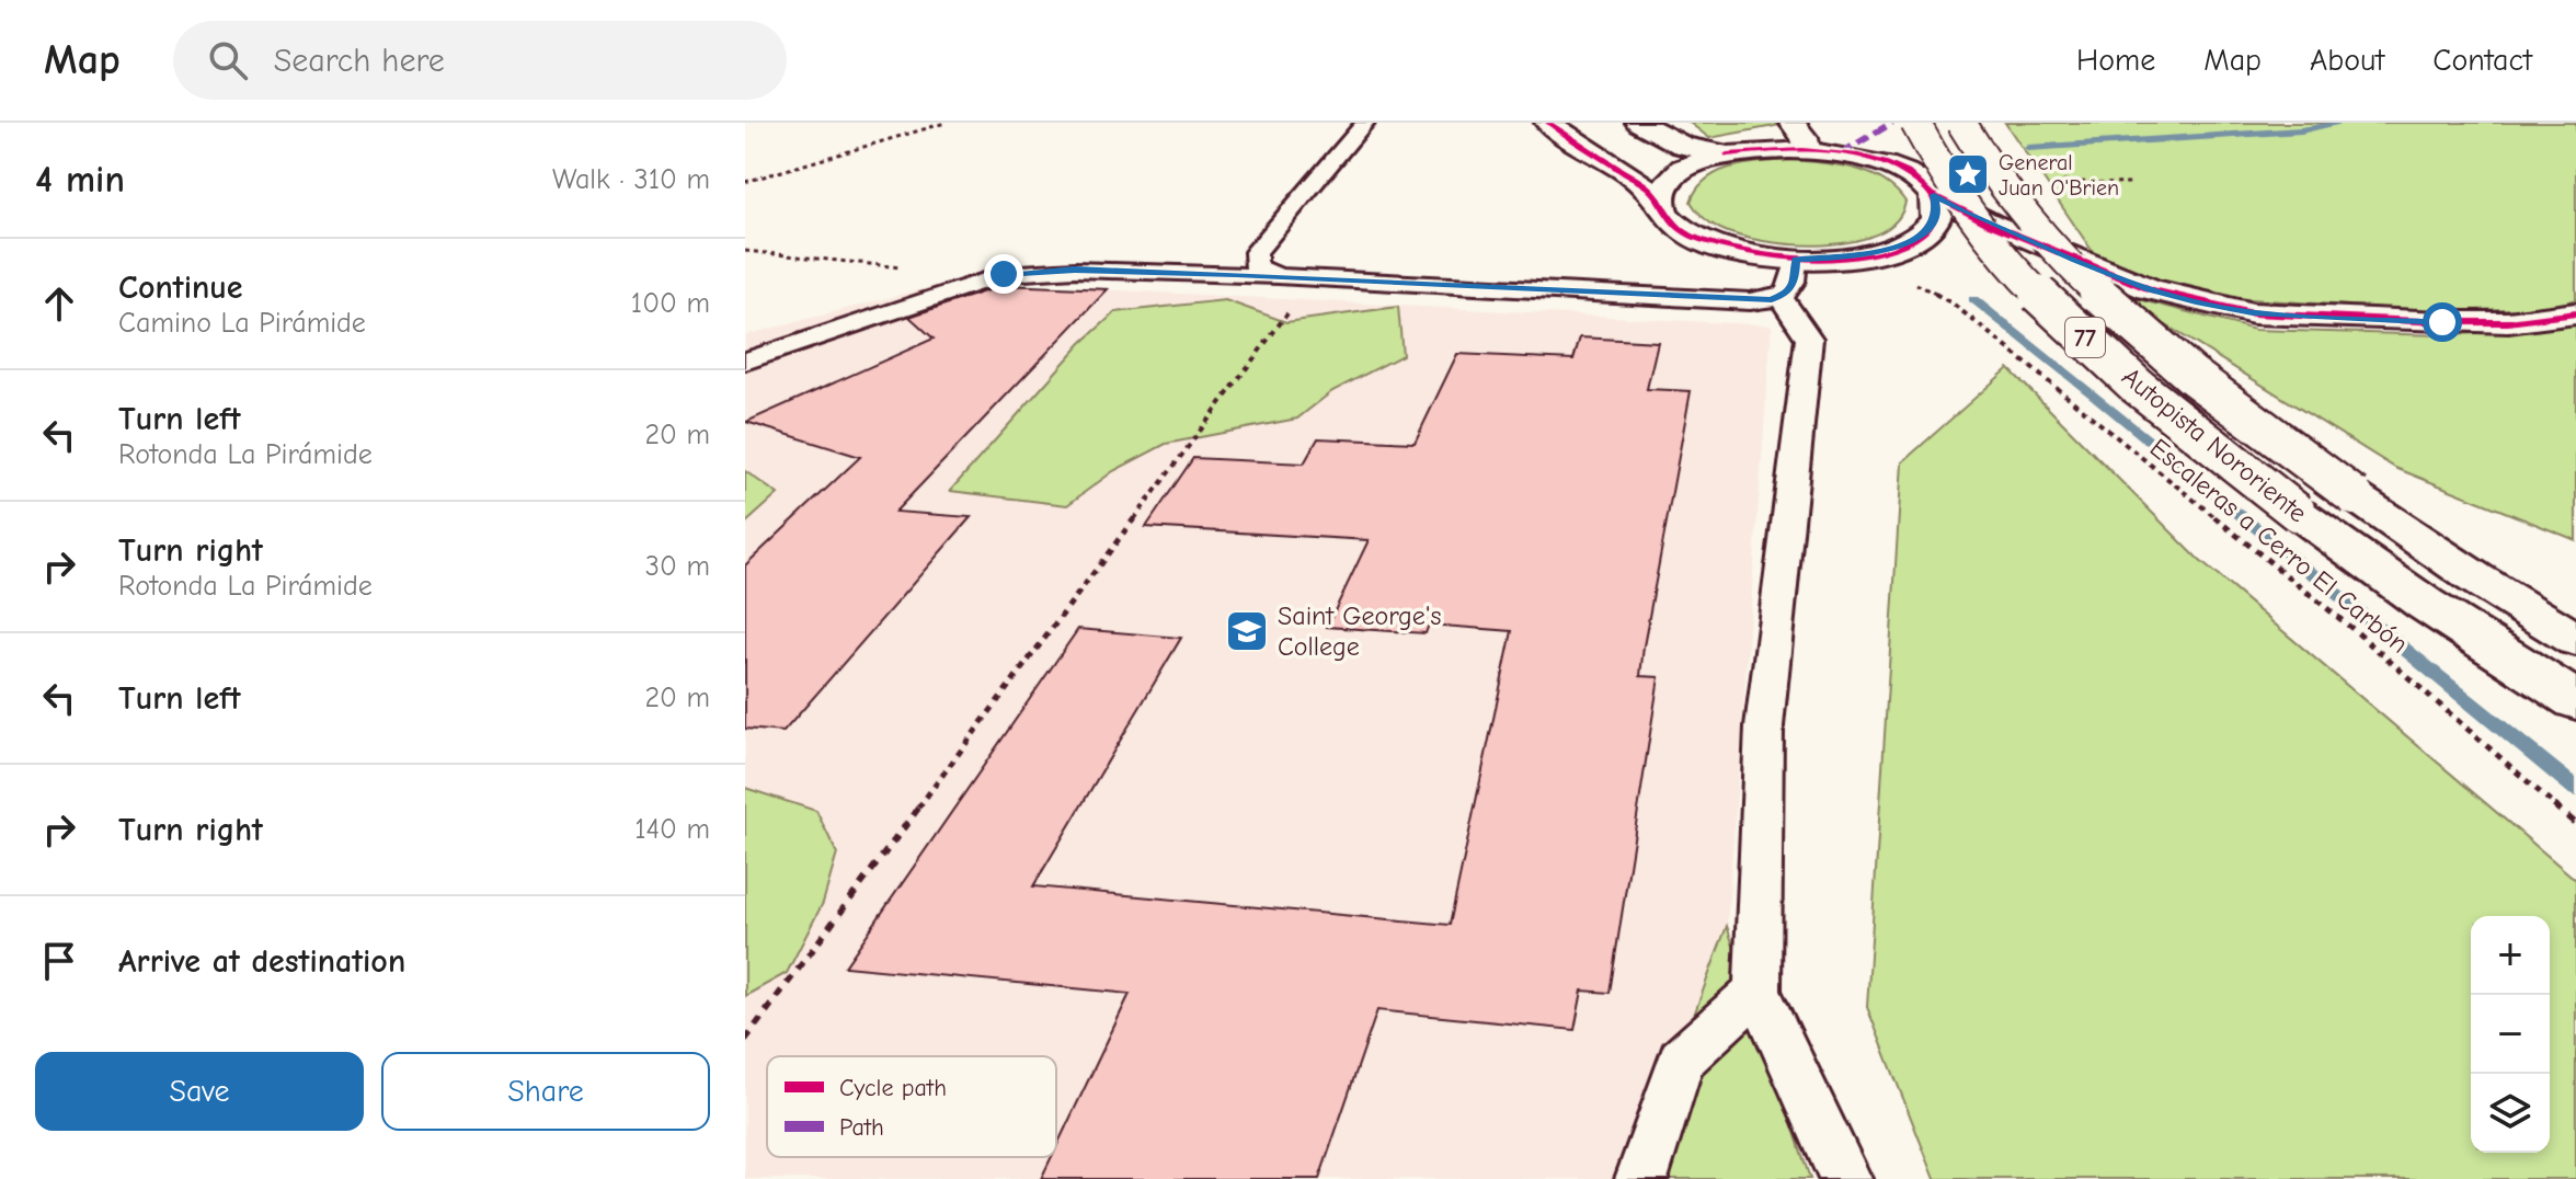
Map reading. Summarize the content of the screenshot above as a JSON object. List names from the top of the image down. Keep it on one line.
{"streets":{"main road":["77","Autopista Nororiente"],"path":["Escaleras a Cerro El Carbón"]},"places":{"place":["General Juan O'Brien"],"school or university":["Saint George's College"]},"legend":["Cycle path","Path"],"page":{"header":"Map","search":"Search here","nav":["Home","Map","About","Contact"],"heading":["4 min","Walk · 310 m"],"list":[["Continue","Camino La Pirámide","100 m"],["Turn left","Rotonda La Pirámide","20 m"],["Turn right","Rotonda La Pirámide","30 m"],["Turn left","20 m"],["Turn right","140 m"],"Arrive at destination"],"map_buttons":["+","−"],"buttons":["Save","Share"]}}
